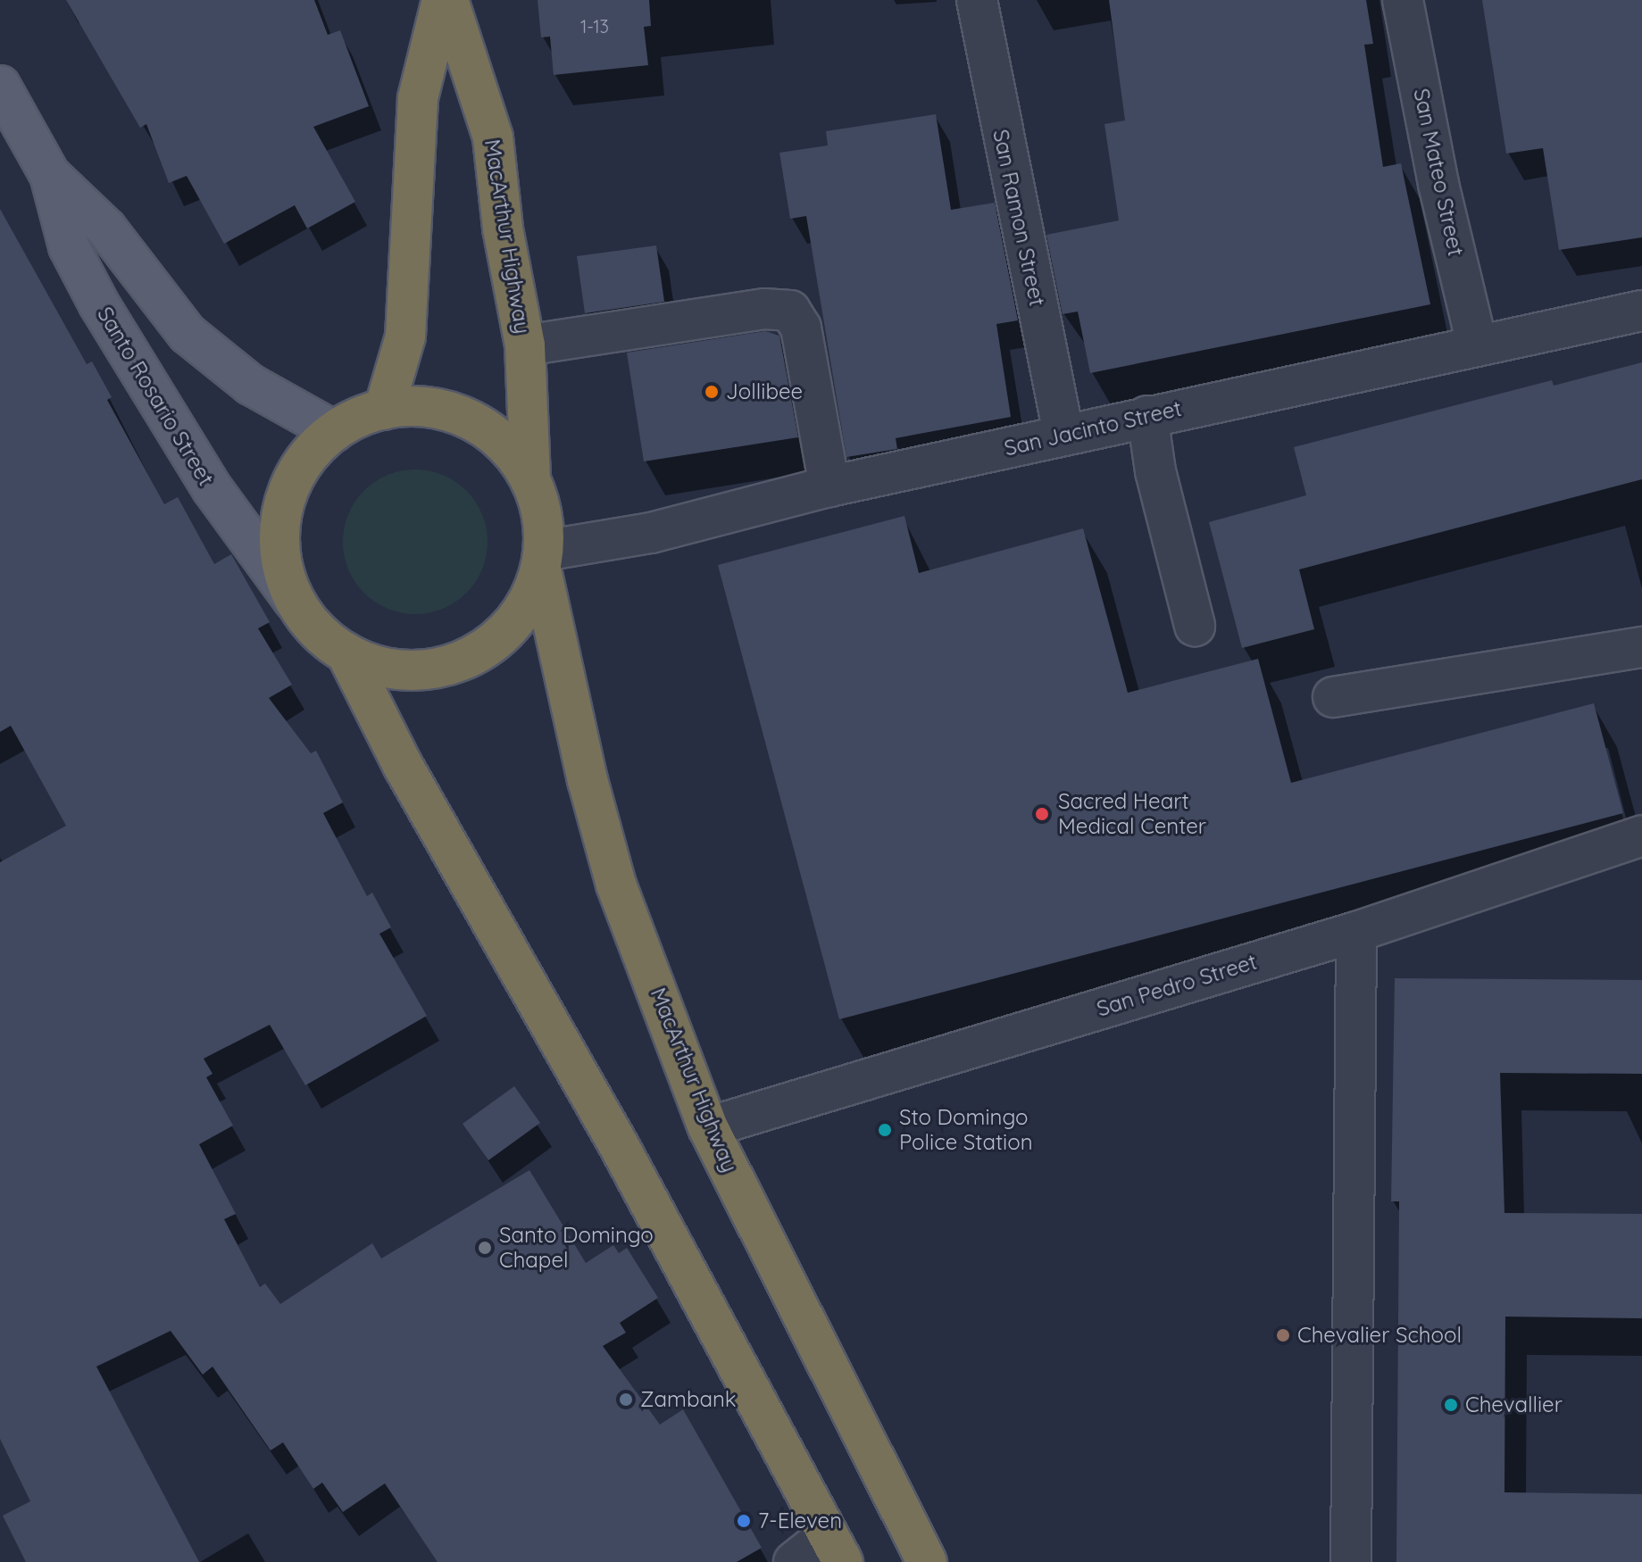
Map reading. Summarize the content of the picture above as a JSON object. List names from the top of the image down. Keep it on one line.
{"streets":{"highway":["MacArthur Highway"],"main road":["Santo Rosario Street"],"street":["San Mateo Street","San Ramon Street","San Jacinto Street","San Pedro Street"]},"crossings":[["San Mateo Street","San Jacinto Street"],["San Ramon Street","San Jacinto Street"],["MacArthur Highway","San Jacinto Street"],["MacArthur Highway","San Pedro Street"]],"places":["Jollibee","Sacred Heart Medical Center","Sto Domingo Police Station","Santo Domingo Chapel","Chevalier School","Zambank","Chevallier","7-Eleven"],"house_numbers":["1-13"]}
